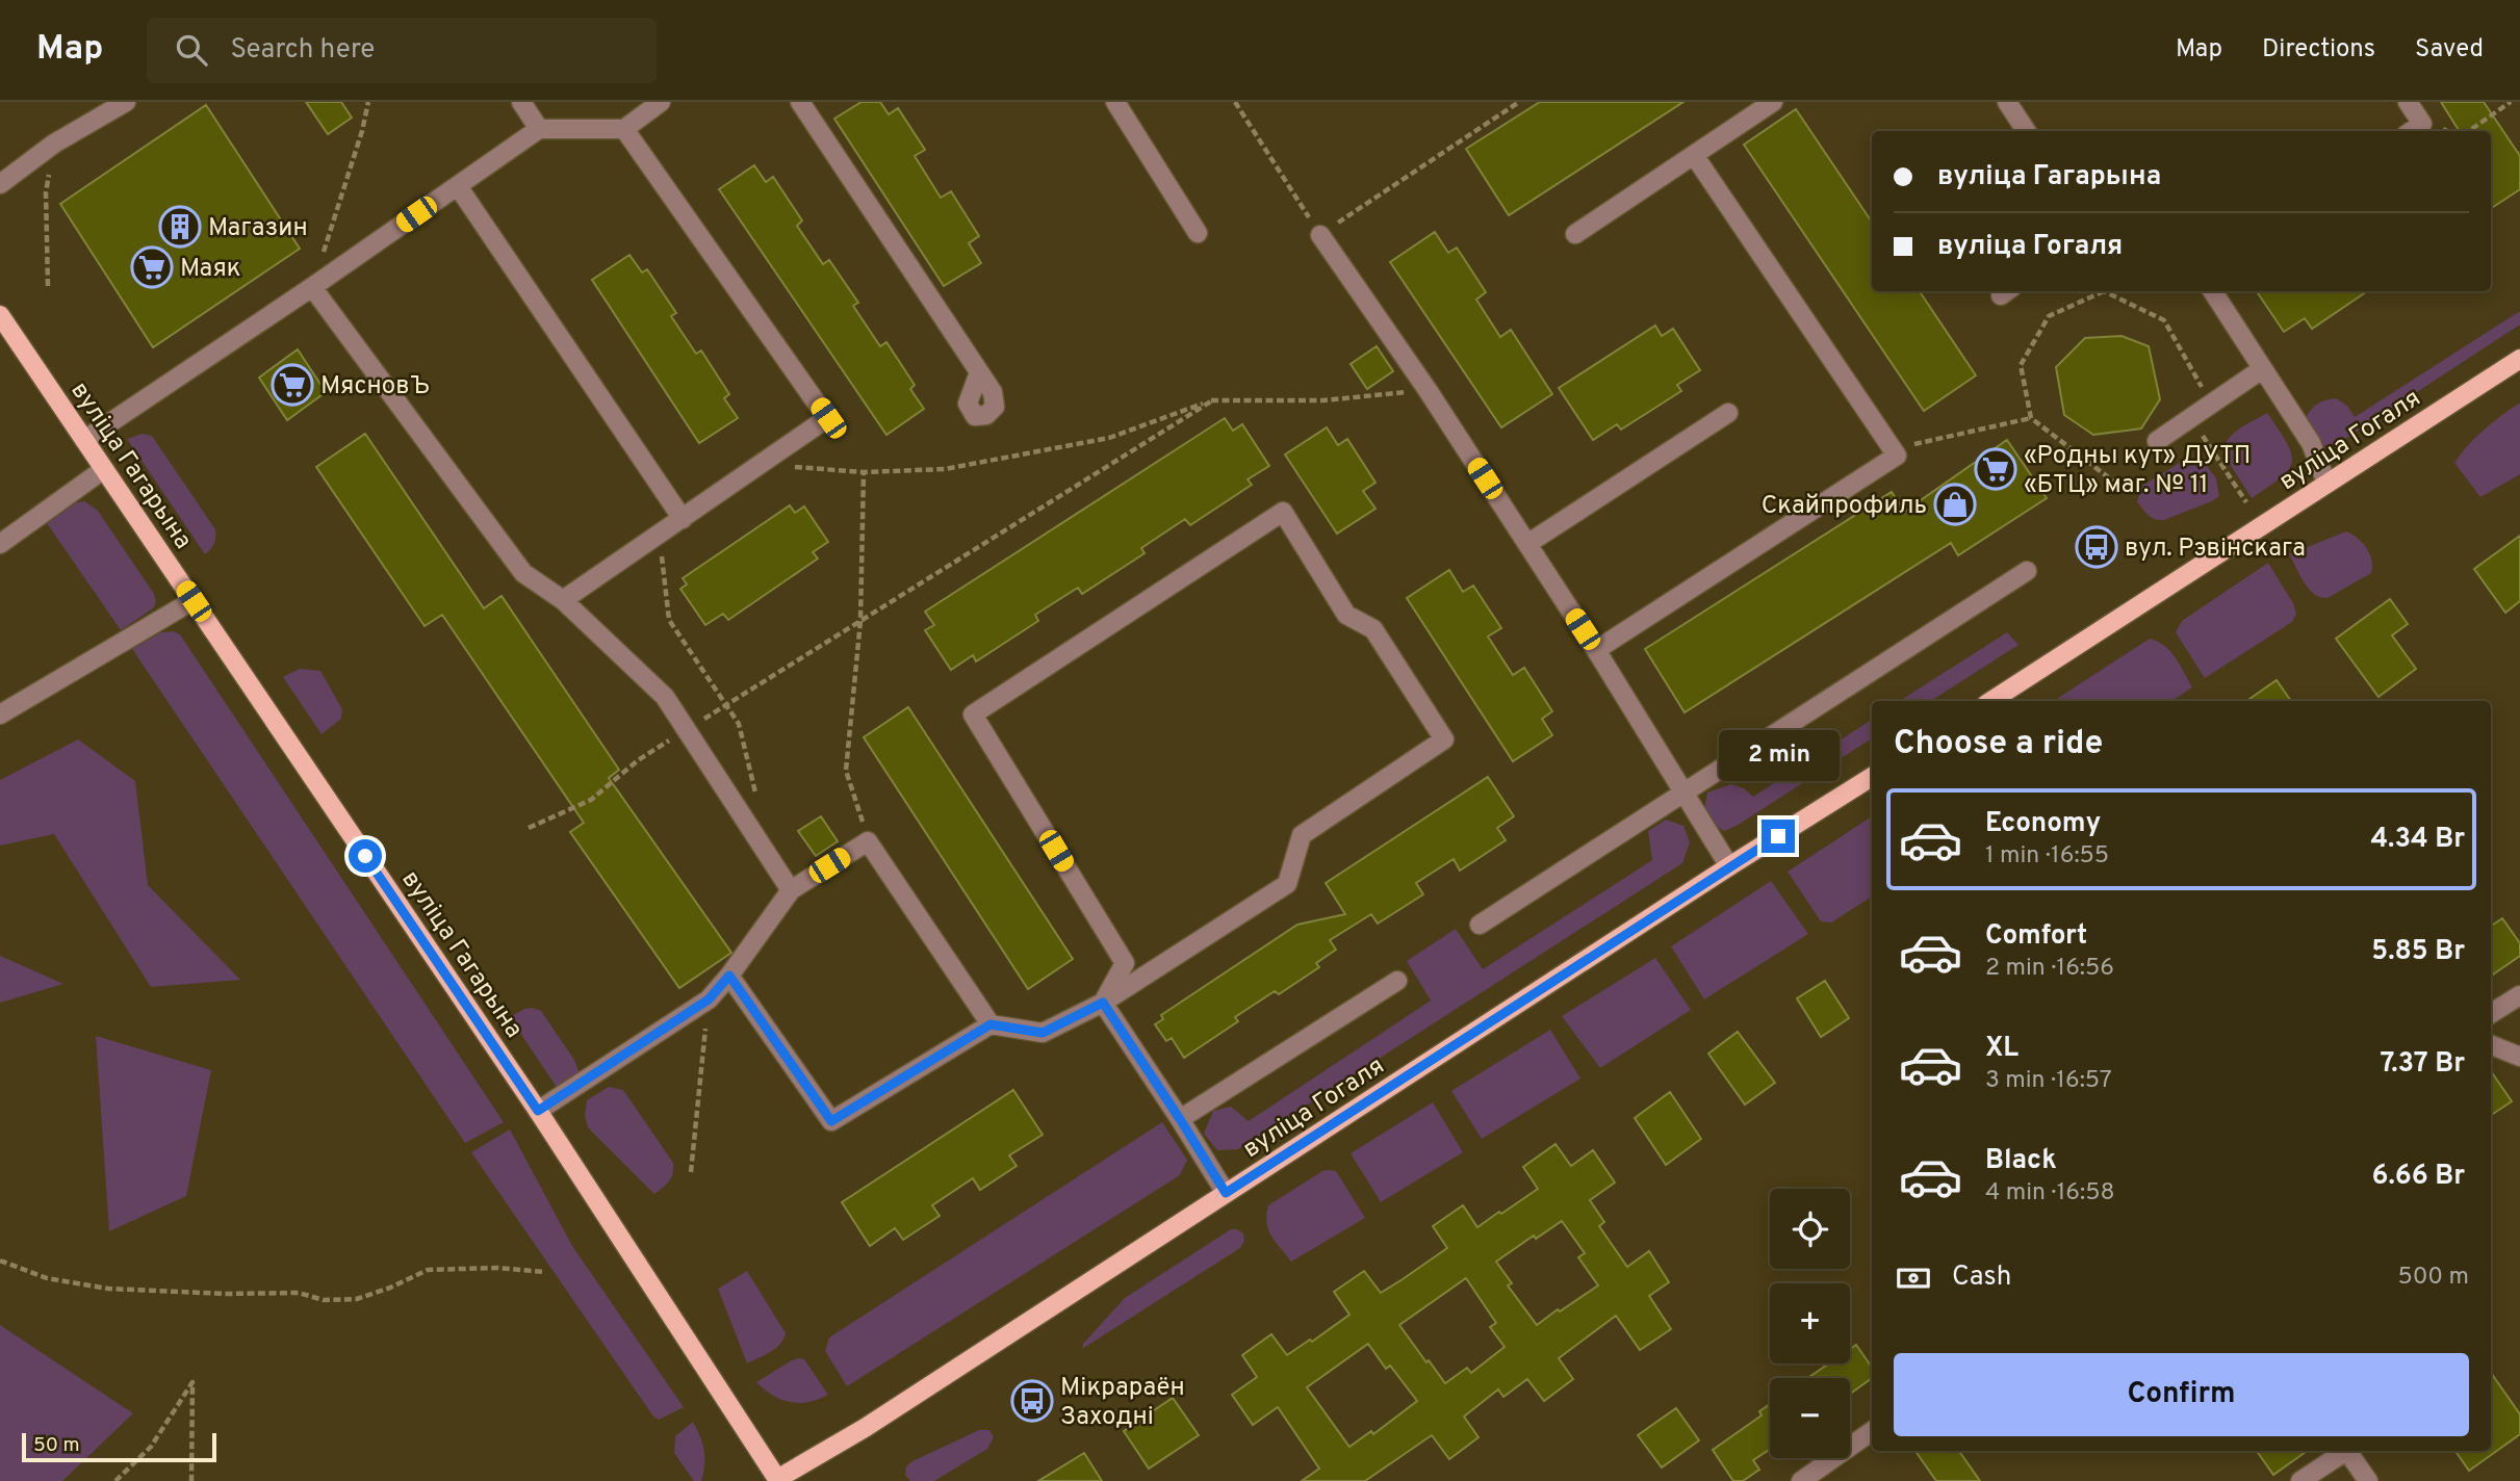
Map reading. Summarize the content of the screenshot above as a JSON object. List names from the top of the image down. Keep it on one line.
{"streets":{"main road":["вуліца Гогаля","вуліца Гагарына"]},"crossings":[["вуліца Гогаля","вуліца Гагарына"]],"places":{"building":["Магазин"],"supermarket":["Маяк","МясновЪ","«Родны кут» ДУТП «БТЦ» маг. № 11"],"shop":["Скайпрофиль"],"bus stop":["вул. Рэвінскага","Мікрараён Заходні"]},"scale_bar":"50 m","page":{"header":"Map","search":"Search here","nav":["Map","Directions","Saved"],"banner":["вуліца Гагарына","вуліца Гогаля"],"heading":"Choose a ride","bubble":"2 min","list":[{"name":"Economy","note":"1 min · 16:55","value":"4.34 Br"},{"name":"Comfort","note":"2 min · 16:56","value":"5.85 Br"},{"name":"XL","note":"3 min · 16:57","value":"7.37 Br"},{"name":"Black","note":"4 min · 16:58","value":"6.66 Br"}],"map_buttons":["+","−"],"pay":["Cash","500 m"],"buttons":"Confirm","scale":"50 m"}}
